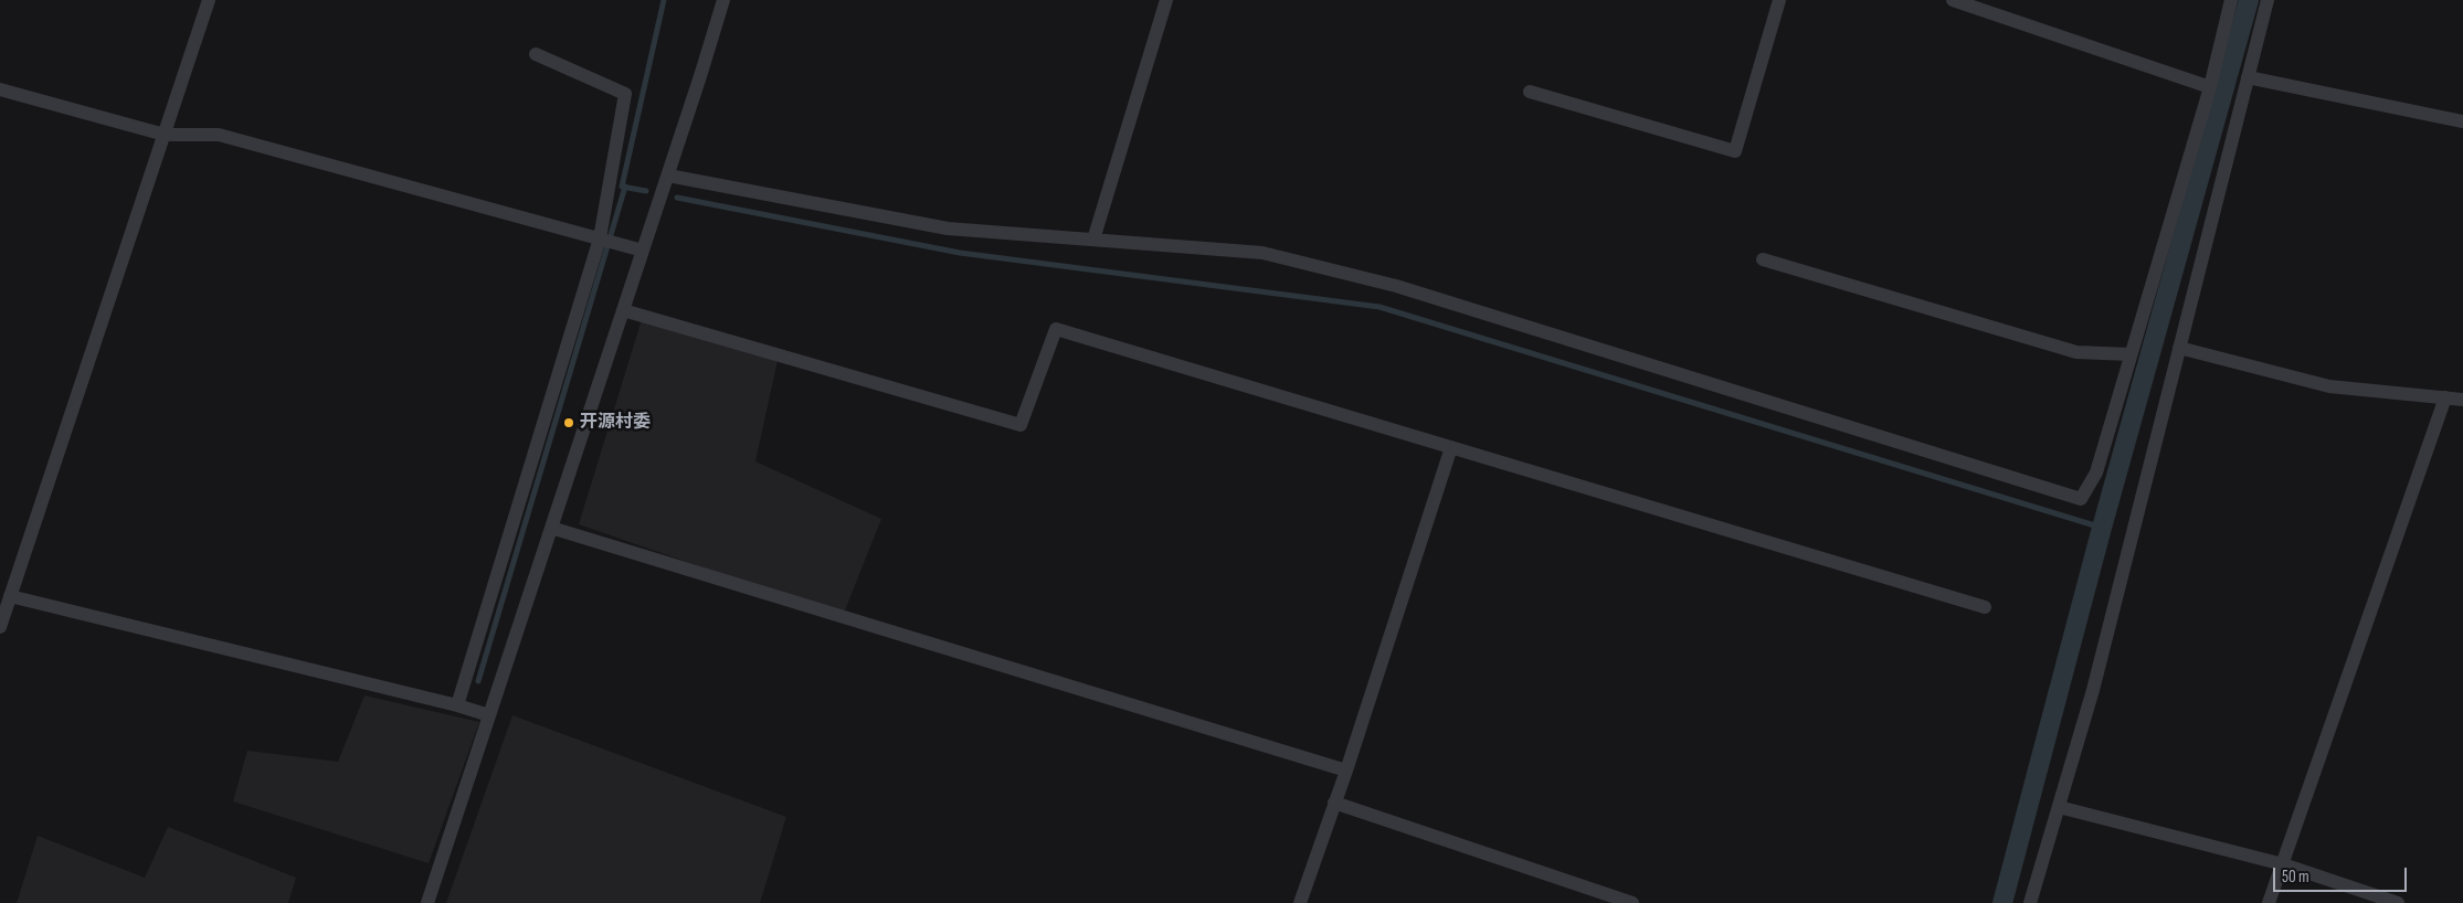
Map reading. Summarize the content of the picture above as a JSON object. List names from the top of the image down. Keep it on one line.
{"places":["开源村委"],"scale_bar":"50 m"}
